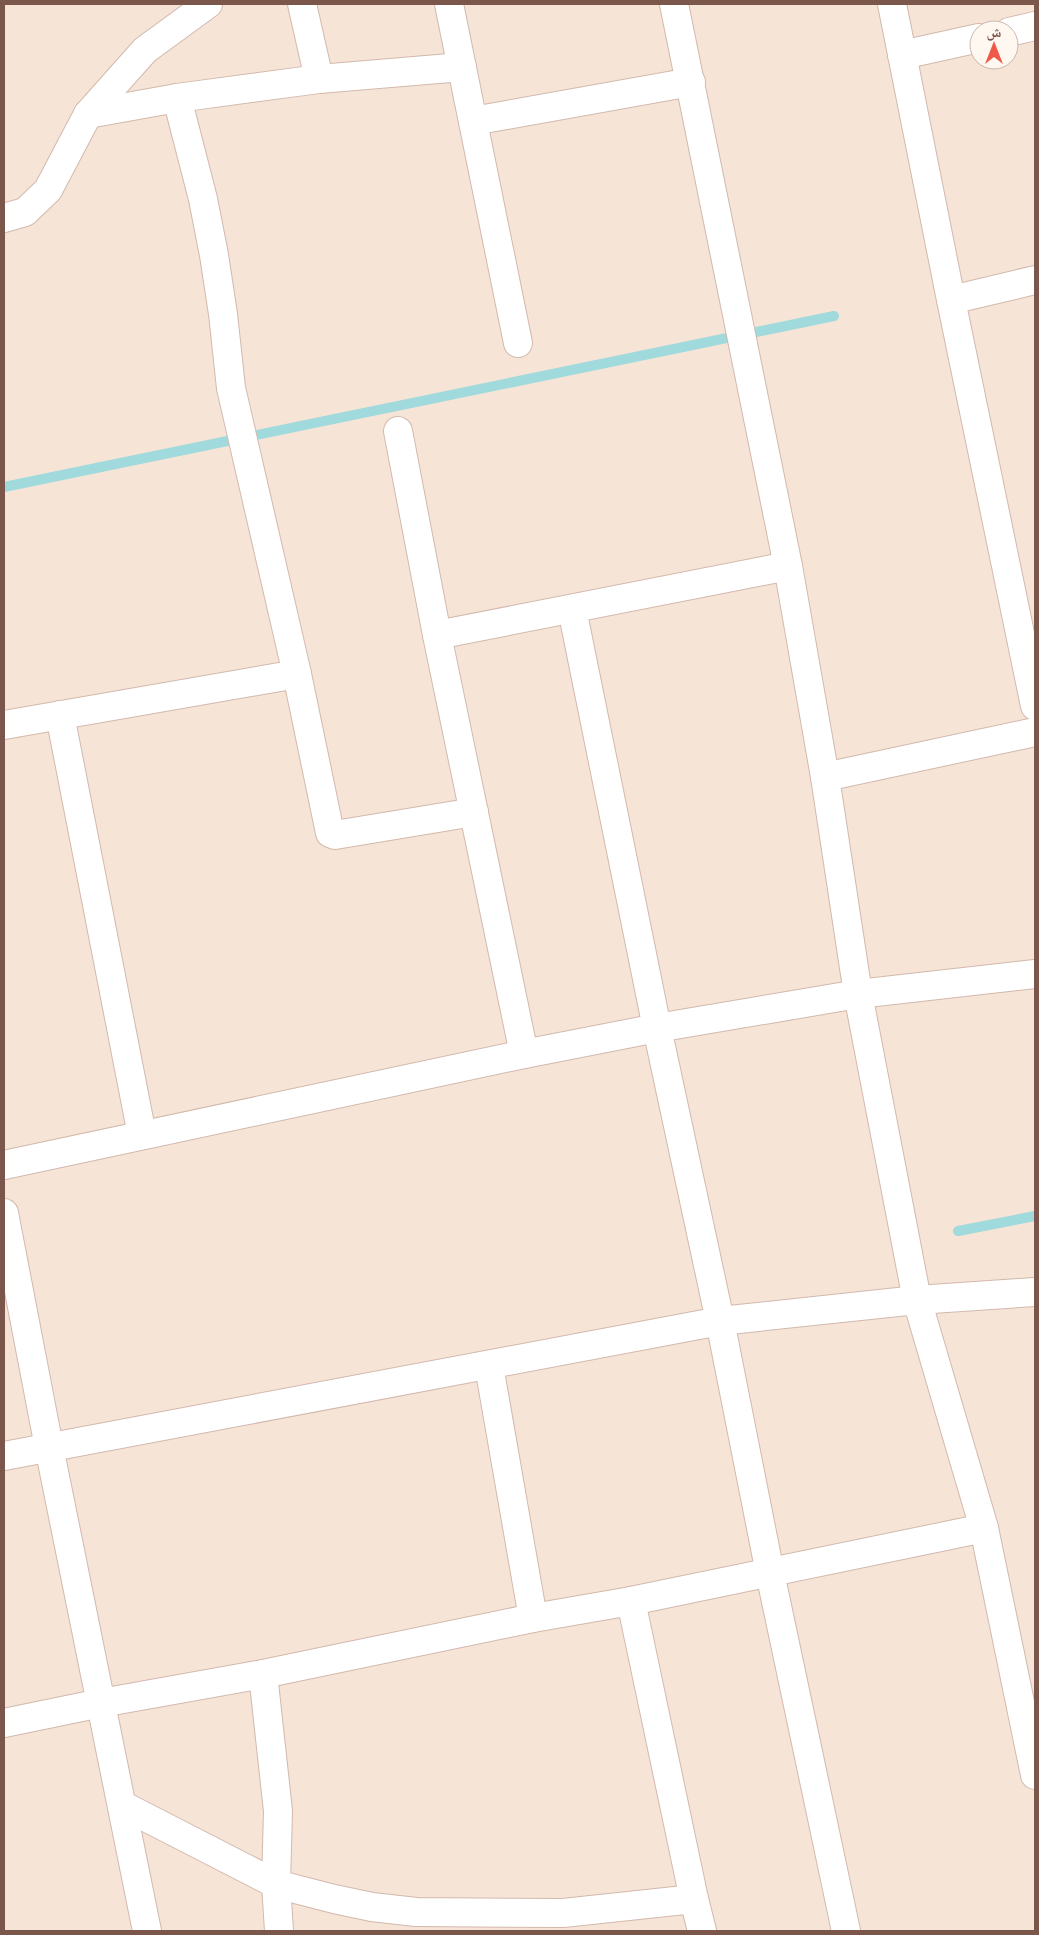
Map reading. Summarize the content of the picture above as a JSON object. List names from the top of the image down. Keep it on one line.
{"north":"top"}
